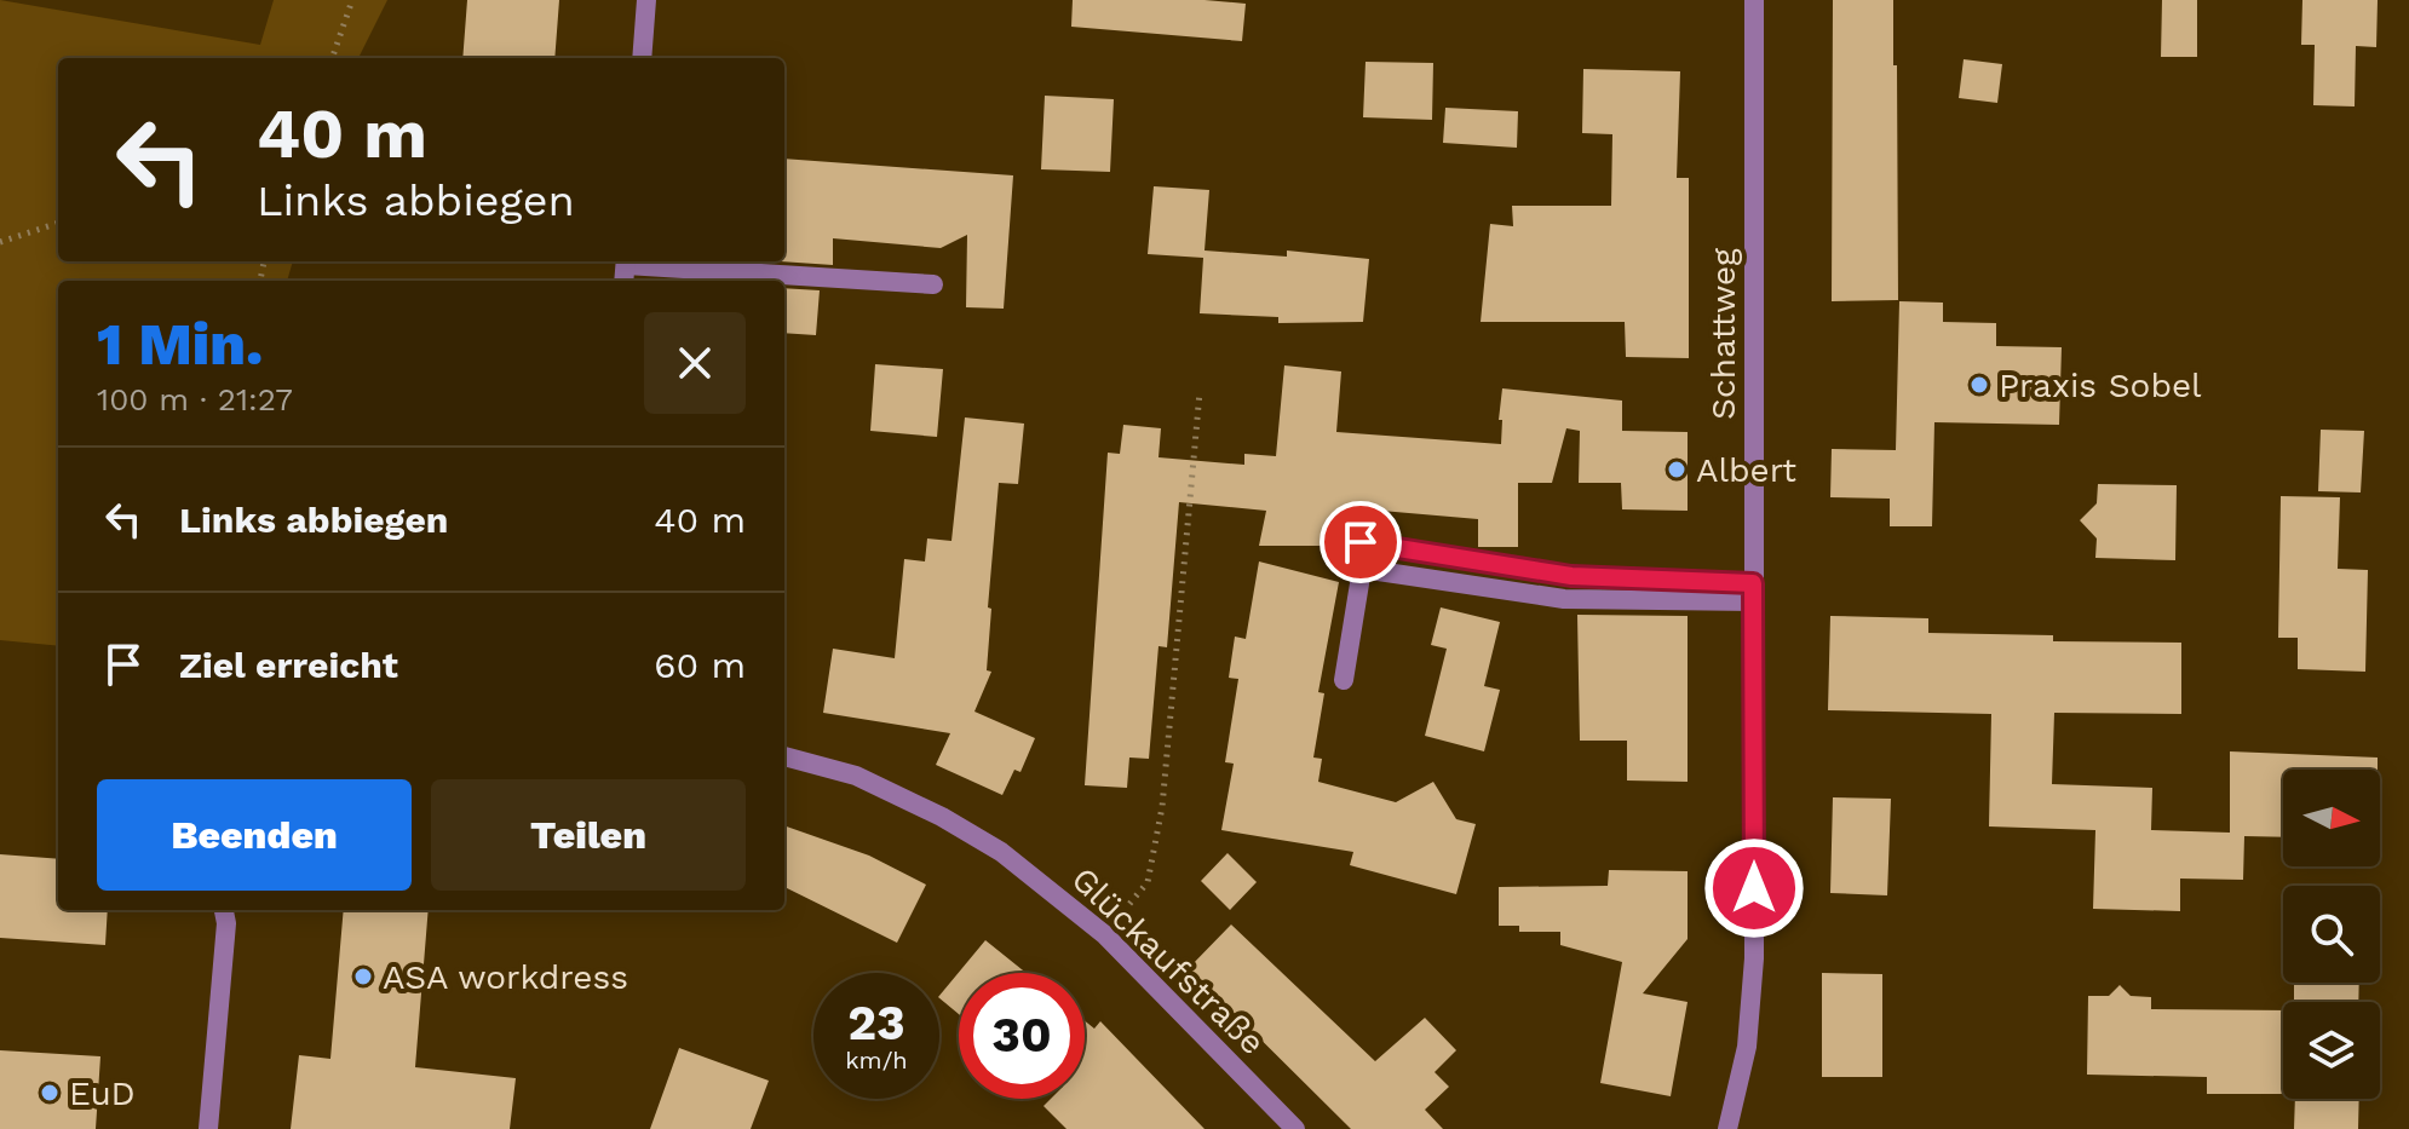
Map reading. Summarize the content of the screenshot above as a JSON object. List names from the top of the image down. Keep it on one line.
{"streets":{"street":["Schattweg","Glückaufstraße"]},"places":["Praxis Sobel","Albert","ASA workdress","EuD"],"north":"right","page":{"turn":["40 m","Links abbiegen"],"heading":["1 Min.","100 m · 21:27"],"list":[{"name":"Links abbiegen","value":"40 m"},{"name":"Ziel erreicht","value":"60 m"}],"buttons":["Beenden","Teilen"],"speed":"23 km/h","limit":"30"}}
